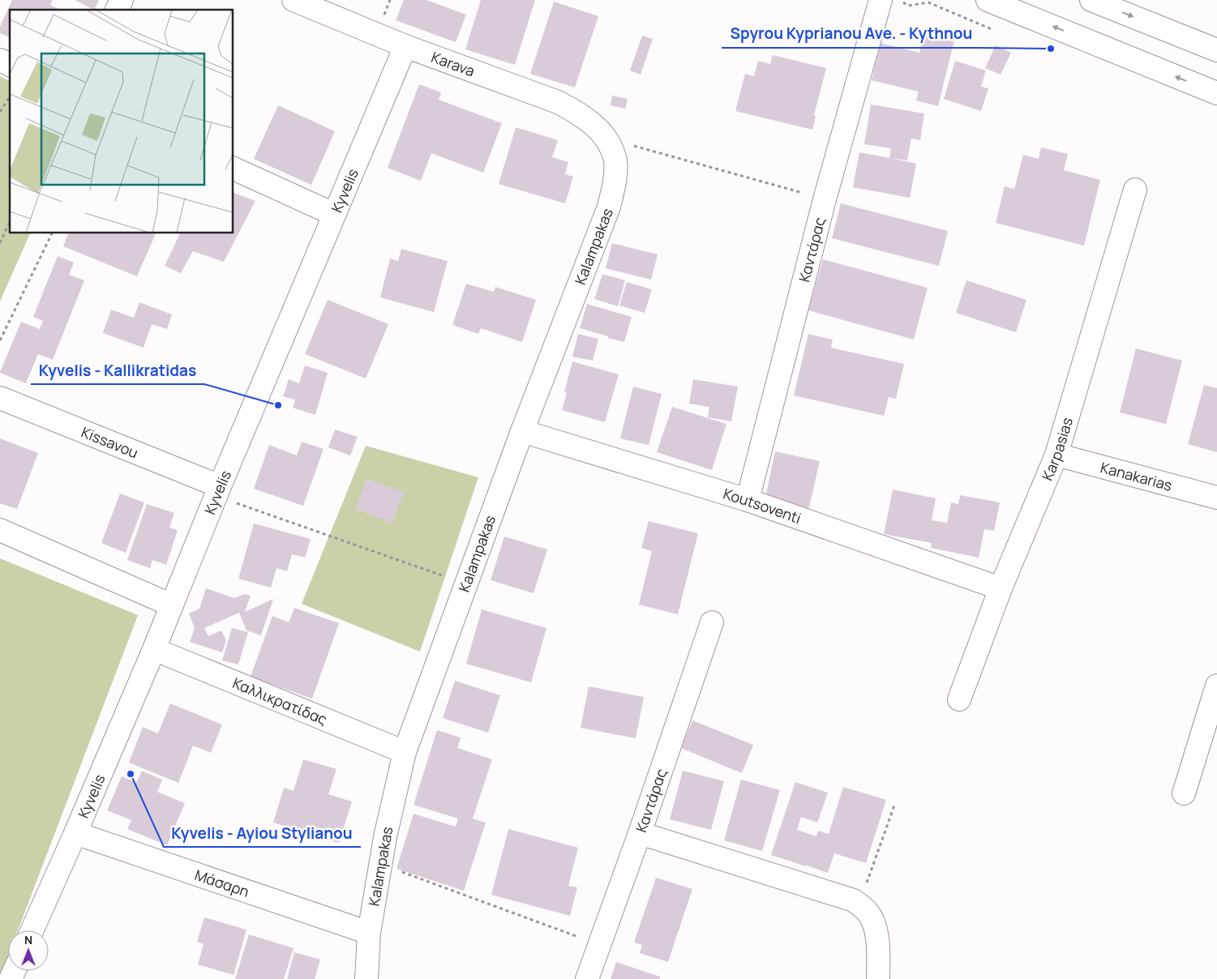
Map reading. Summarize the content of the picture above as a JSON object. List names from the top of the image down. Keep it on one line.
{"streets":{"street":["Karava","Kyvelis","Kalampakas","Καντάρας","Kissavou","Karpasias","Kanakarias","Koutsoventi","Καλλικρατίδας","Μάσαρη"]},"crossings":[["Karava","Kyvelis"],["Karava","Kalampakas"],["Kyvelis","Kissavou"],["Kyvelis","Καλλικρατίδας"],["Kyvelis","Μάσαρη"],["Kalampakas","Koutsoventi"],["Kalampakas","Καλλικρατίδας"],["Kalampakas","Μάσαρη"],["Καντάρας","Koutsoventi"],["Karpasias","Kanakarias"],["Karpasias","Koutsoventi"]],"places":["Spyrou Kyprianou Ave. - Kythnou","Kyvelis - Kallikratidas","Kyvelis - Ayiou Stylianou"],"north":"top"}
